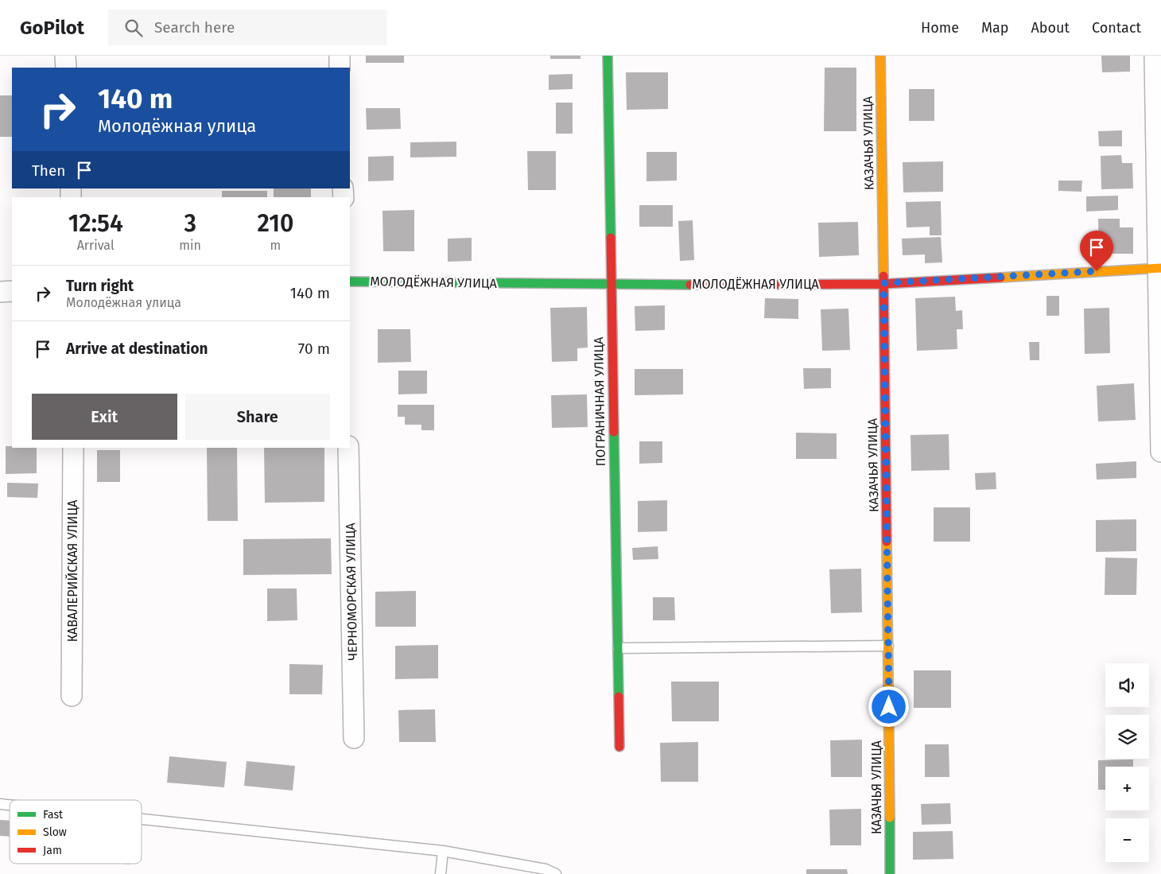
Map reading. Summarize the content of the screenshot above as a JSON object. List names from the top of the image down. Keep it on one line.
{"streets":{"street":["КАЗАЧЬЯ УЛИЦА","МОЛОДЁЖНАЯ УЛИЦА","ПОГРАНИЧНАЯ УЛИЦА","КАВАЛЕРИЙСКАЯ УЛИЦА","ЧЕРНОМОРСКАЯ УЛИЦА"]},"crossings":[["КАЗАЧЬЯ УЛИЦА","МОЛОДЁЖНАЯ УЛИЦА"],["МОЛОДЁЖНАЯ УЛИЦА","ПОГРАНИЧНАЯ УЛИЦА"]],"legend":["Fast","Slow","Jam"],"page":{"header":"GoPilot","search":"Search here","nav":["Home","Map","About","Contact"],"turn":["140 m","Молодёжная улица"],"then":"Then","eta":["12:54","Arrival","3","min","210","m"],"list":[{"name":"Turn right","note":"Молодёжная улица","value":"140 m"},{"name":"Arrive at destination","value":"70 m"}],"buttons":["Exit","Share"],"map_buttons":["+","−"]}}
